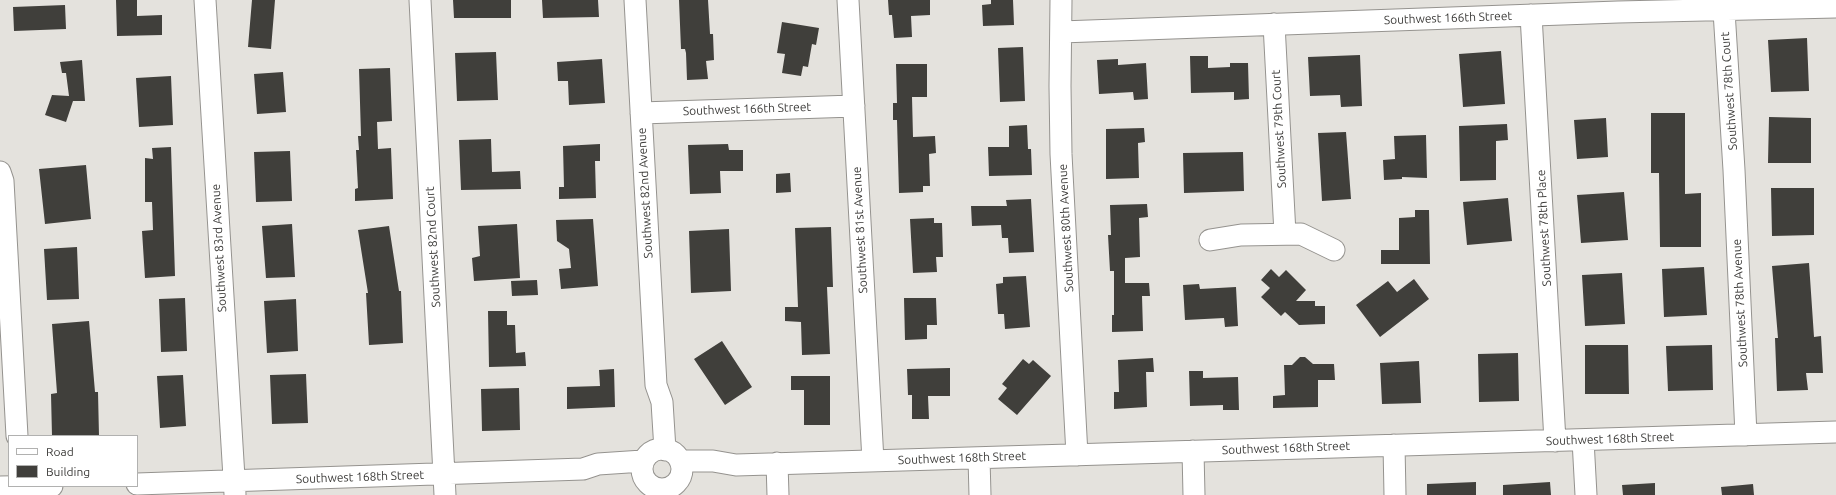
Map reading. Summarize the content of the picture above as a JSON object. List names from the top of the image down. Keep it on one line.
{"streets":{"street":["Southwest 166th Street","Southwest 78th Court","Southwest 79th Court","Southwest 82nd Avenue","Southwest 80th Avenue","Southwest 78th Place","Southwest 81st Avenue","Southwest 82nd Court","Southwest 83rd Avenue","Southwest 78th Avenue","Southwest 168th Street"]},"crossings":[["Southwest 166th Street","Southwest 78th Court"],["Southwest 166th Street","Southwest 79th Court"],["Southwest 166th Street","Southwest 82nd Avenue"],["Southwest 166th Street","Southwest 80th Avenue"],["Southwest 166th Street","Southwest 78th Place"],["Southwest 166th Street","Southwest 81st Avenue"],["Southwest 78th Court","Southwest 78th Avenue"],["Southwest 82nd Avenue","Southwest 168th Street"],["Southwest 80th Avenue","Southwest 168th Street"],["Southwest 78th Place","Southwest 168th Street"],["Southwest 81st Avenue","Southwest 168th Street"],["Southwest 82nd Court","Southwest 168th Street"],["Southwest 83rd Avenue","Southwest 168th Street"],["Southwest 78th Avenue","Southwest 168th Street"]],"legend":["Road","Building"]}
